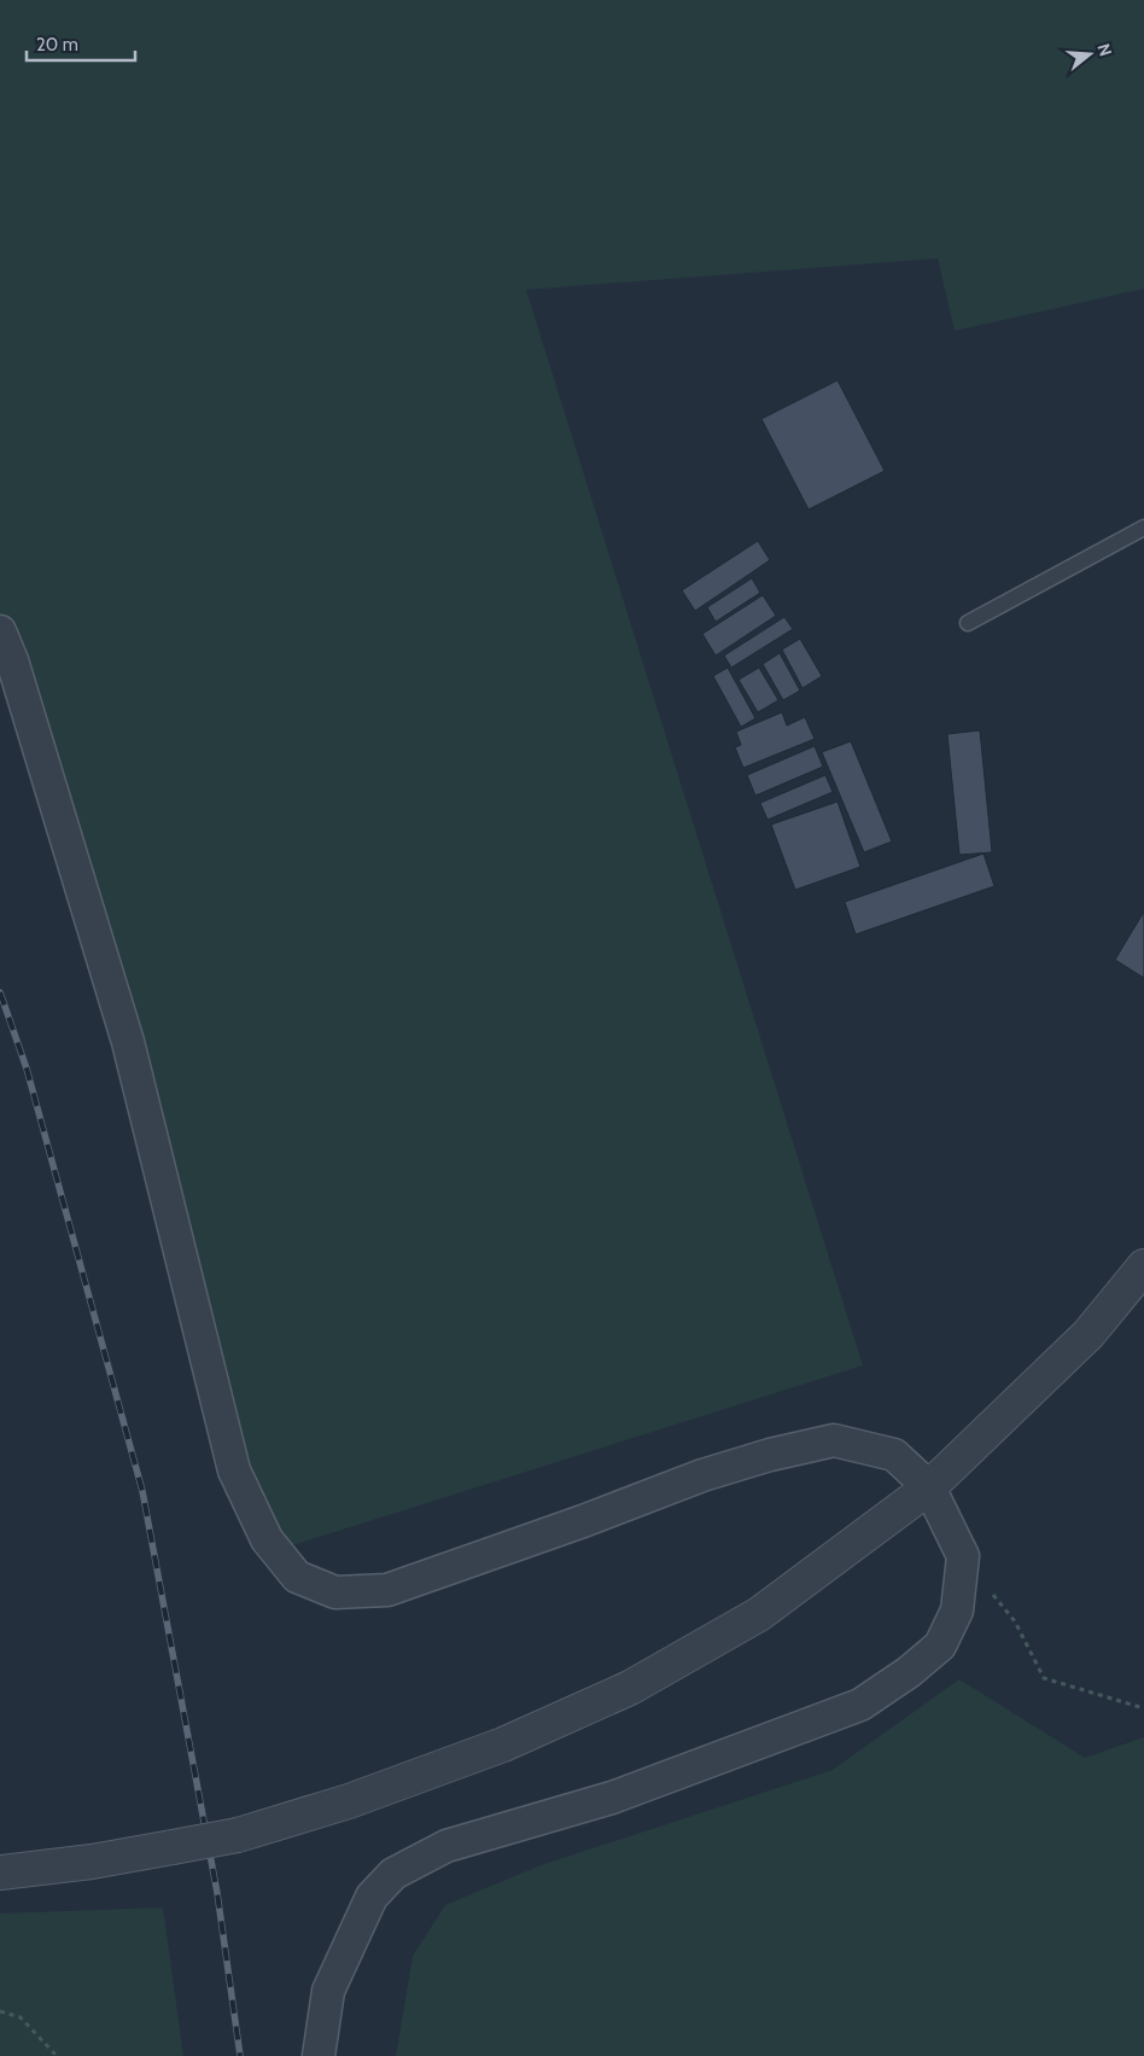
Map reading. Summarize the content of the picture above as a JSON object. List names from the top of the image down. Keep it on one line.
{"scale_bar":"20 m","north":"right"}
